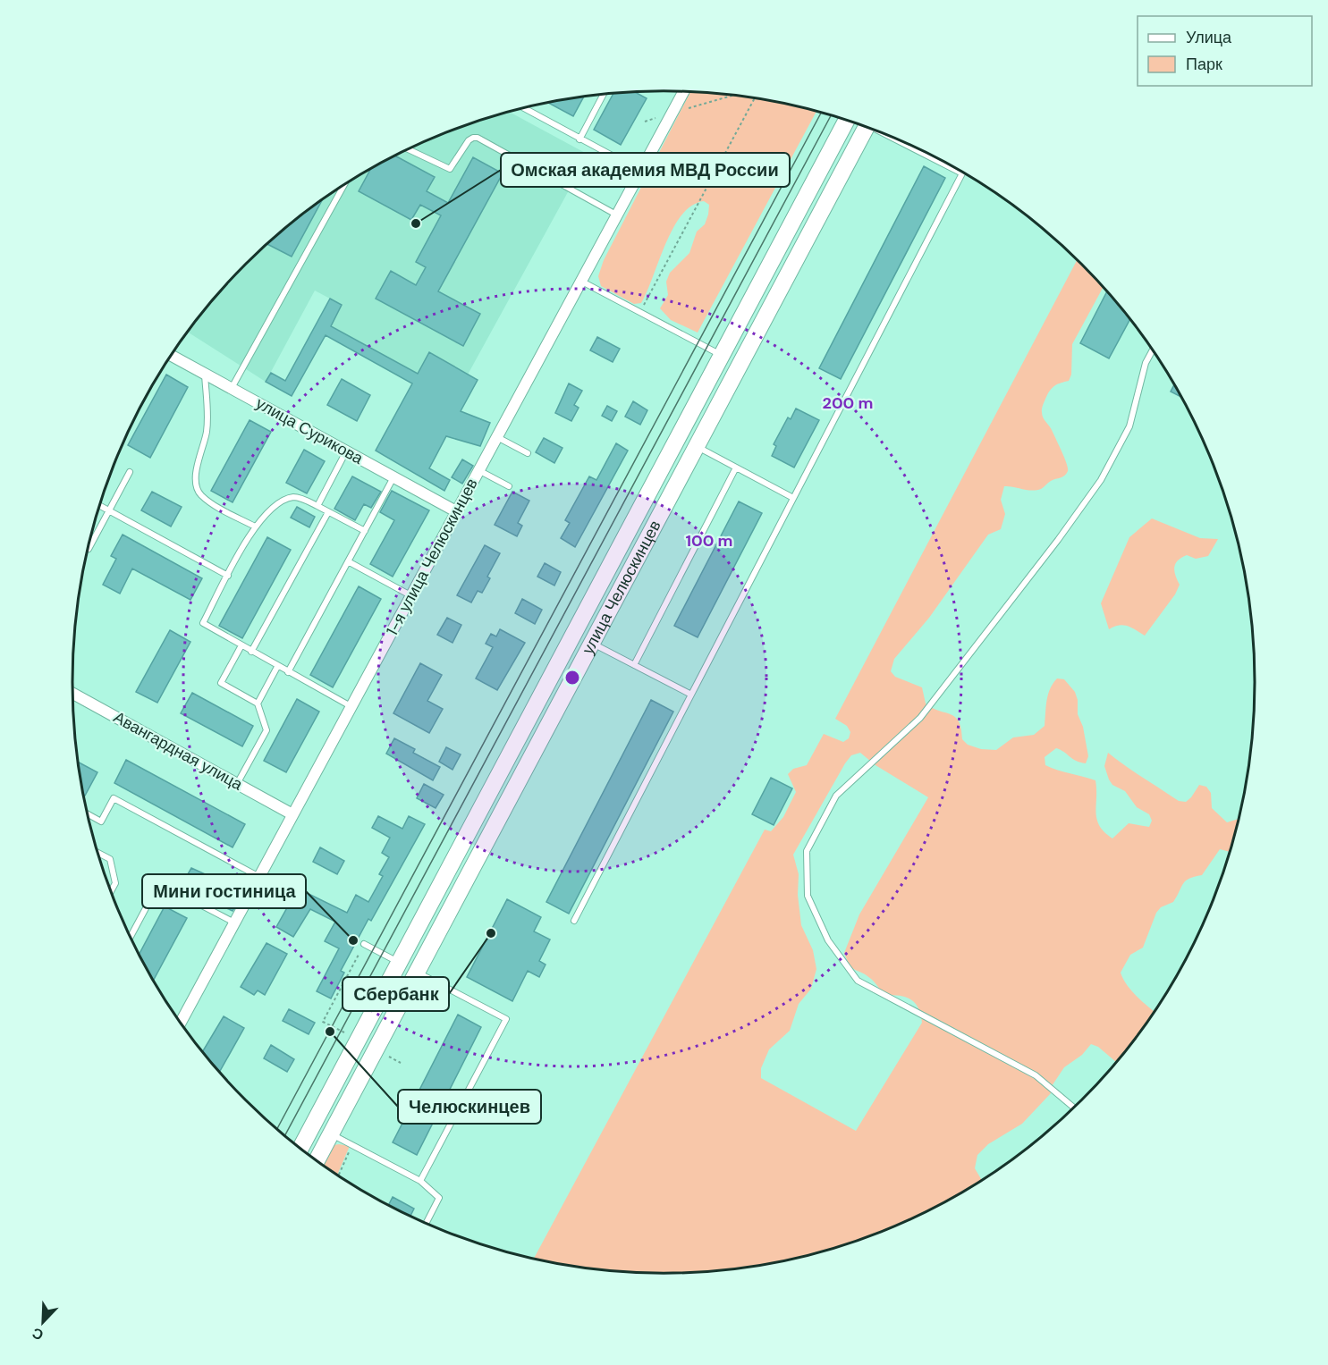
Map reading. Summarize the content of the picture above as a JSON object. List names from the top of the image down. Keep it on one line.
{"streets":{"main road":["улица Челюскинцев"],"street":["улица Сурикова","1-я улица Челюскинцев","Авангардная улица"]},"crossings":[["улица Сурикова","1-я улица Челюскинцев"],["1-я улица Челюскинцев","Авангардная улица"]],"places":["Омская академия МВД России","Сбербанк","Мини гостиница","Челюскинцев"],"legend":["Улица","Парк"],"north":"bottom left","rings":["200 m","100 m"]}
